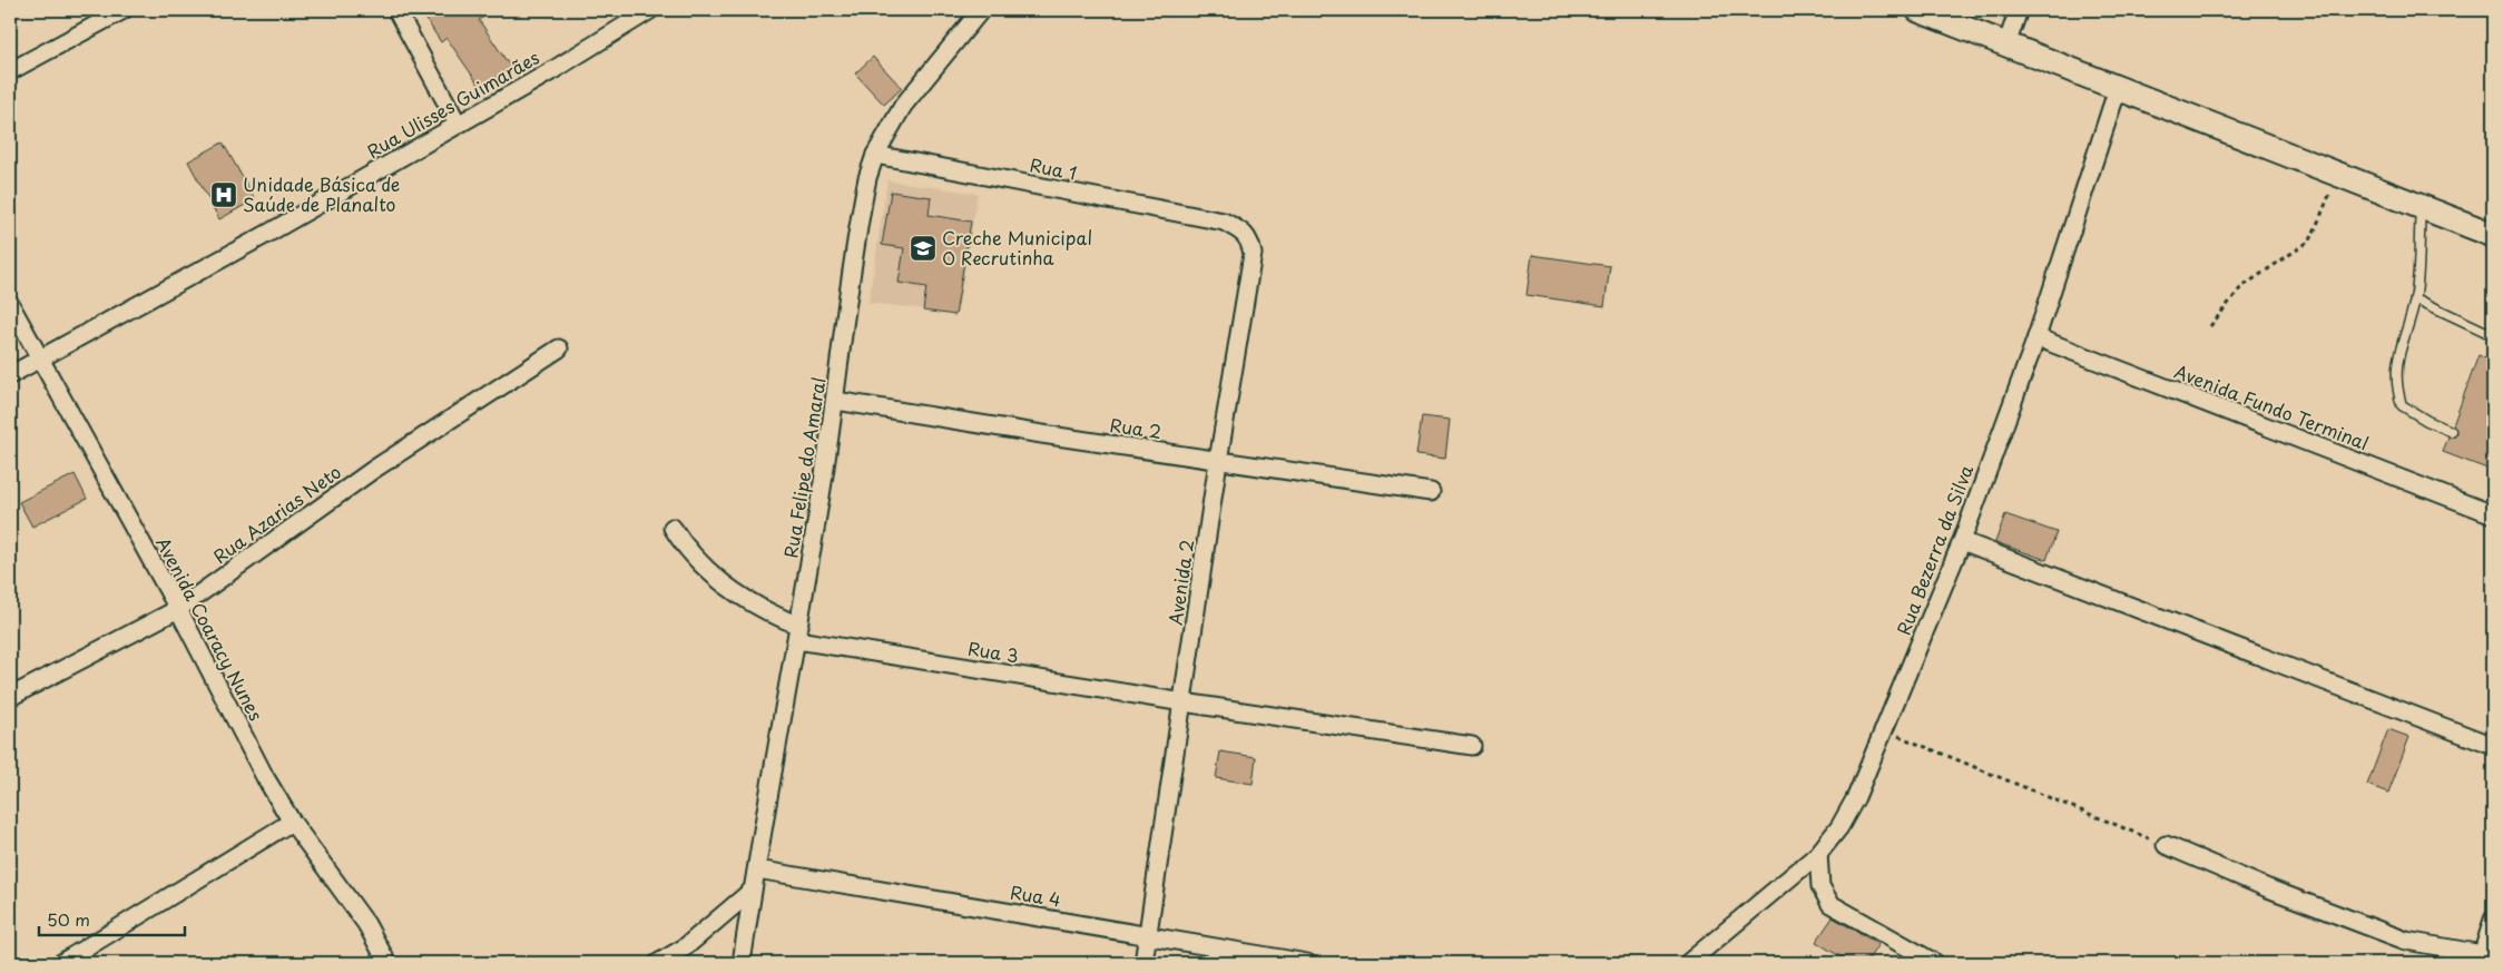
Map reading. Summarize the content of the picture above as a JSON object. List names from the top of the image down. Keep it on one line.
{"streets":{"street":["Rua Ulisses Guimarães","Rua 1","Avenida Fundo Terminal","Rua 2","Rua Felipe do Amaral","Rua Azarias Neto","Rua Bezerra da Silva","Avenida 2","Avenida Coaracy Nunes","Rua 3","Rua 4"]},"crossings":[["Rua Ulisses Guimarães","Avenida Coaracy Nunes"],["Rua 1","Rua Felipe do Amaral"],["Rua 1","Avenida 2"],["Avenida Fundo Terminal","Rua Bezerra da Silva"],["Rua 2","Rua Felipe do Amaral"],["Rua 2","Avenida 2"],["Rua Felipe do Amaral","Rua 3"],["Rua Felipe do Amaral","Rua 4"],["Rua Azarias Neto","Avenida Coaracy Nunes"],["Avenida 2","Rua 3"],["Avenida 2","Rua 4"]],"places":{"hospital":["Unidade Básica de Saúde de Planalto"],"school or university":["Creche Municipal O Recrutinha"]},"scale_bar":"50 m"}
